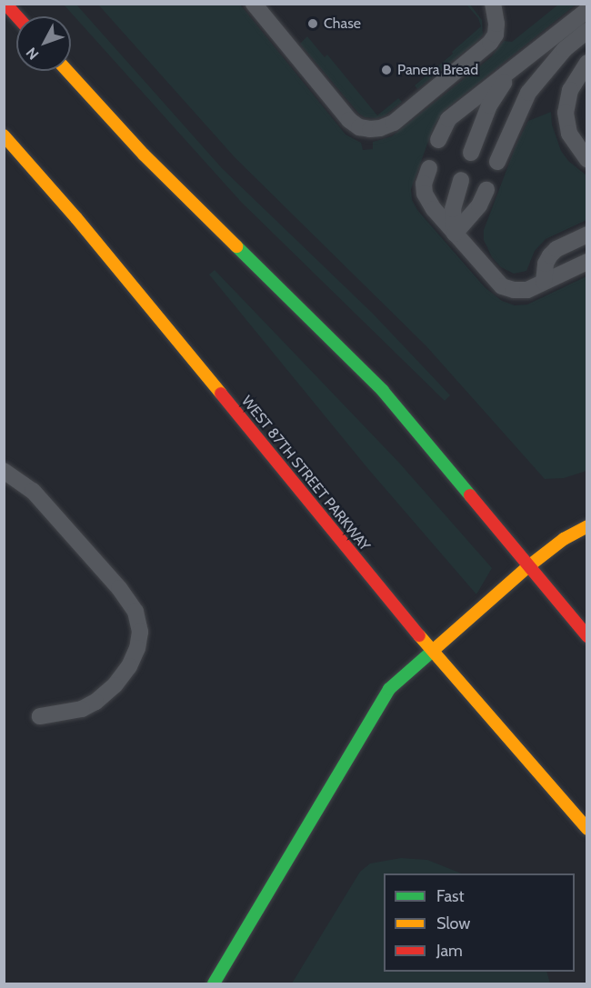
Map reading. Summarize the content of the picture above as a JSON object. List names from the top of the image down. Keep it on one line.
{"streets":{"main road":["WEST 87TH STREET PARKWAY"]},"places":["Chase","Panera Bread"],"legend":["Fast","Slow","Jam"],"north":"bottom left"}
